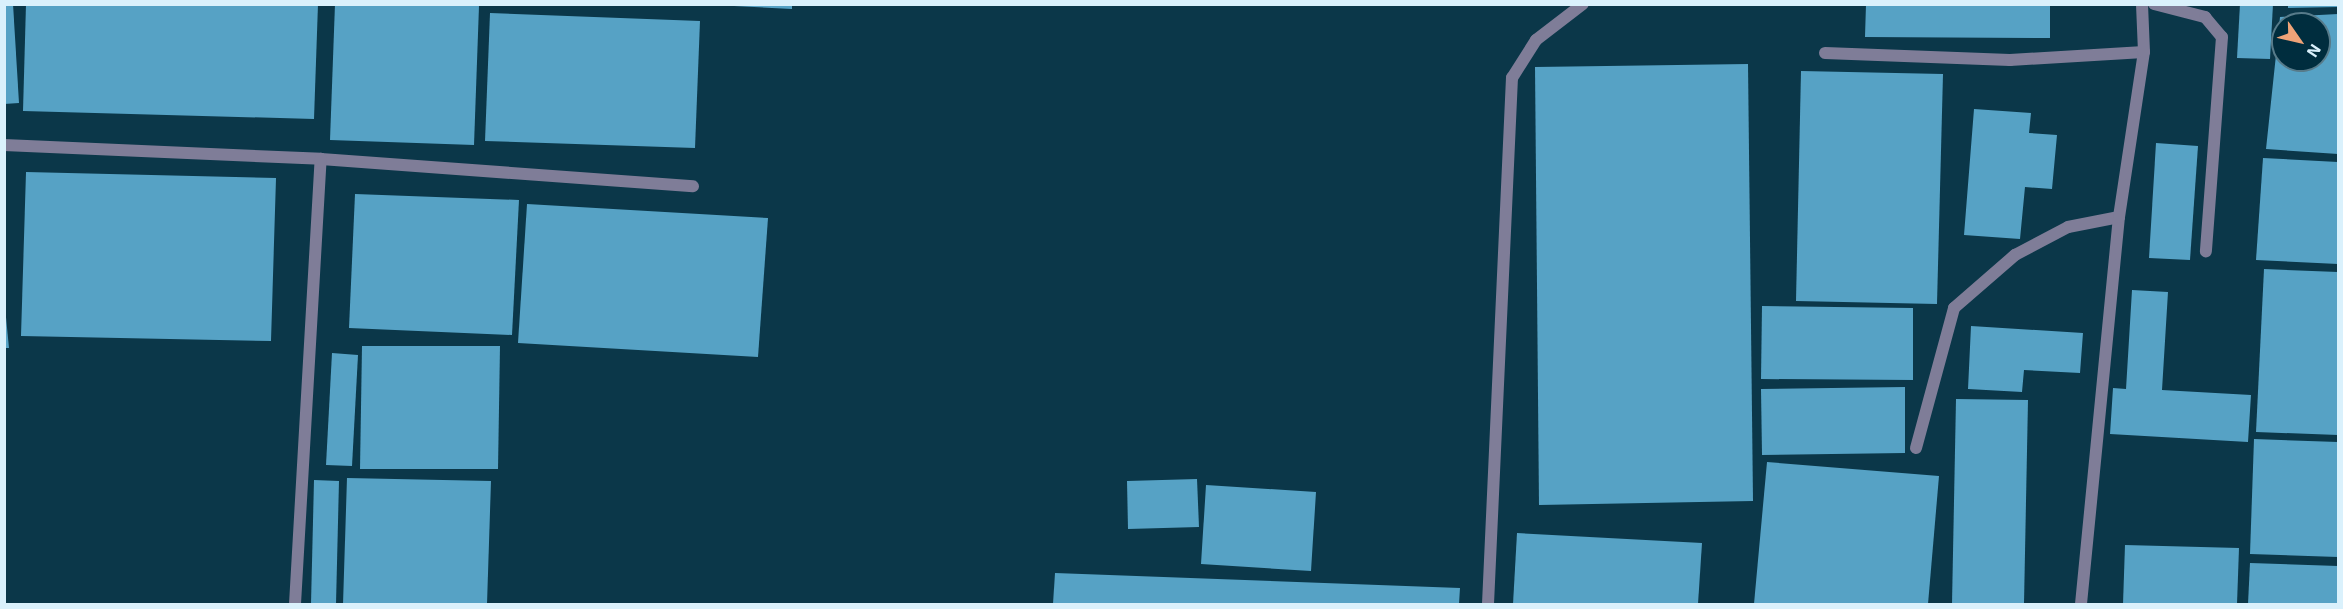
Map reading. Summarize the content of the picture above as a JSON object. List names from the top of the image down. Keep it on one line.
{"north":"bottom right"}
